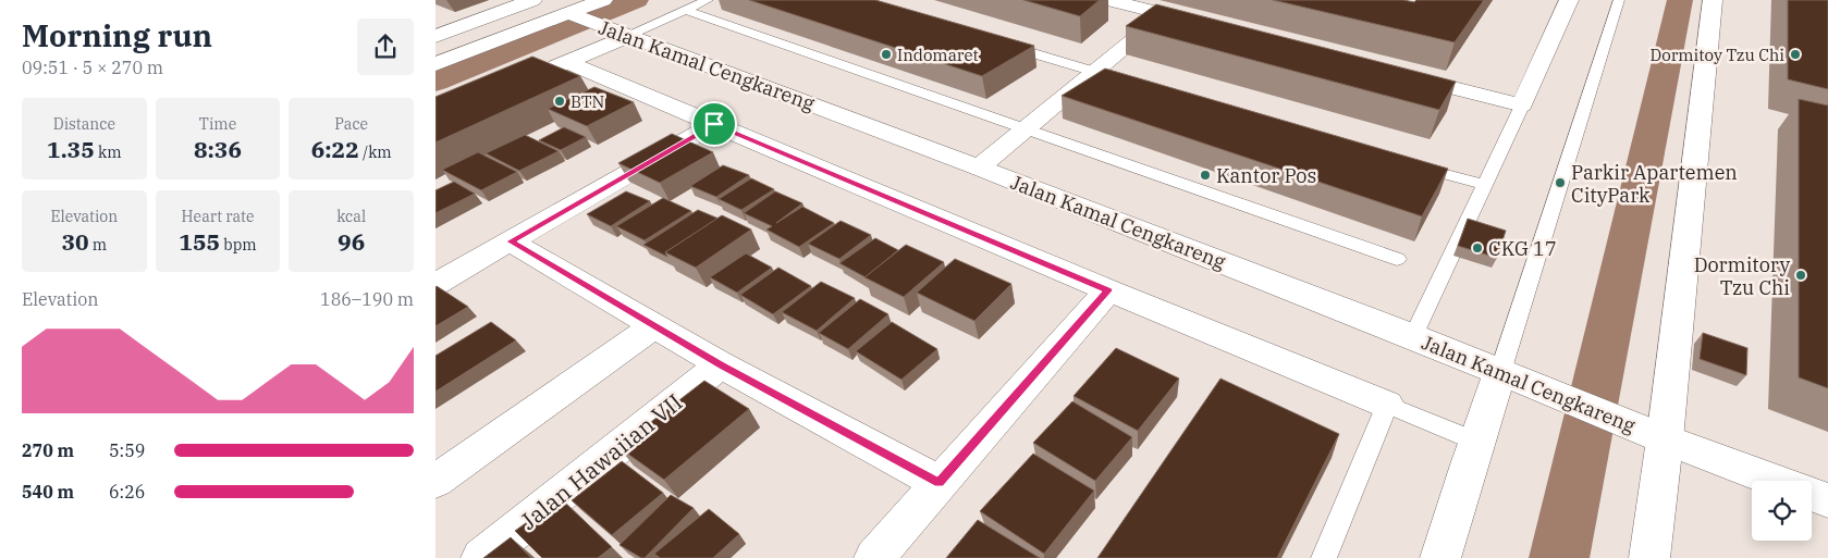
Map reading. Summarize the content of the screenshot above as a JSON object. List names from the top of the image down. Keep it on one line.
{"streets":{"street":["Jalan Kamal Cengkareng","Jalan Hawaiian VII"]},"places":["Indomaret","Dormitoy Tzu Chi","BTN","Kantor Pos","Parkir Apartemen CityPark","CKG 17","Dormitory Tzu Chi"],"page":{"heading":["Morning run","09:51 · 5 × 270 m"],"stats":[["Distance","1.35 km"],["Time","8:36"],["Pace","6:22 /km"],["Elevation","30 m"],["Heart rate","155 bpm"],["kcal","96"]],"chart":["Elevation","186–190 m"],"list":[{"name":"270 m","note":"5:59"},{"name":"540 m","note":"6:26"}]}}
